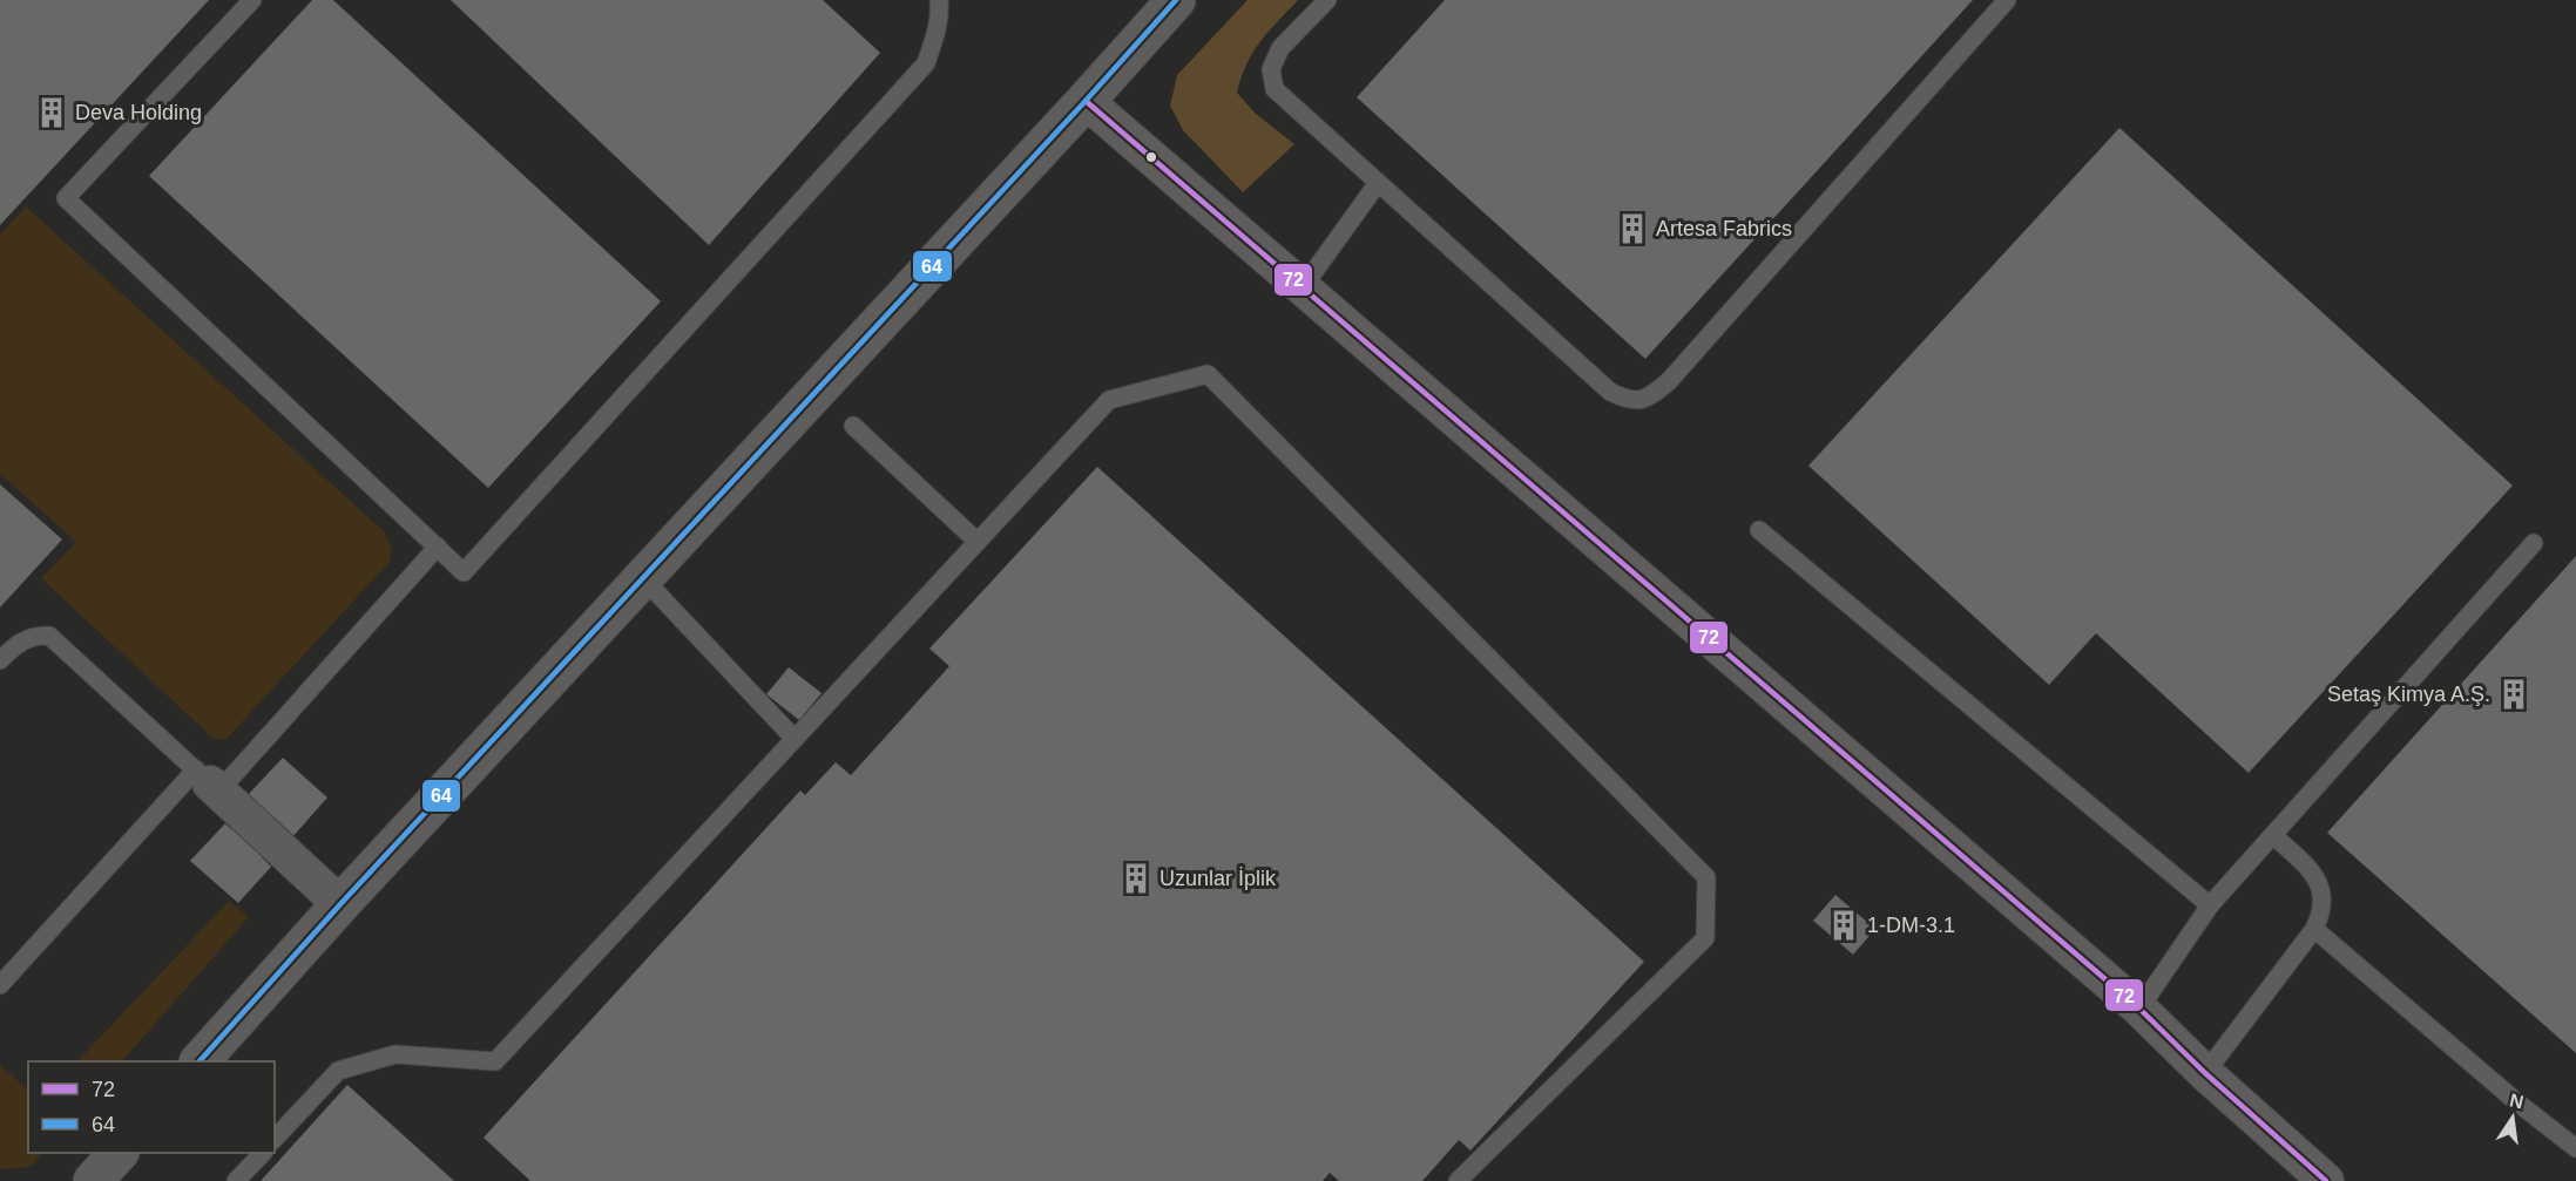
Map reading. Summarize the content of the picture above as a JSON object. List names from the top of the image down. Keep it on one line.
{"places":{"building":["Deva Holding","Artesa Fabrics","Setaş Kimya A.Ş.","Uzunlar İplik","1-DM-3.1"]},"lines":["transit line 64","transit line 72"],"legend":["72","64"],"north":"top"}
